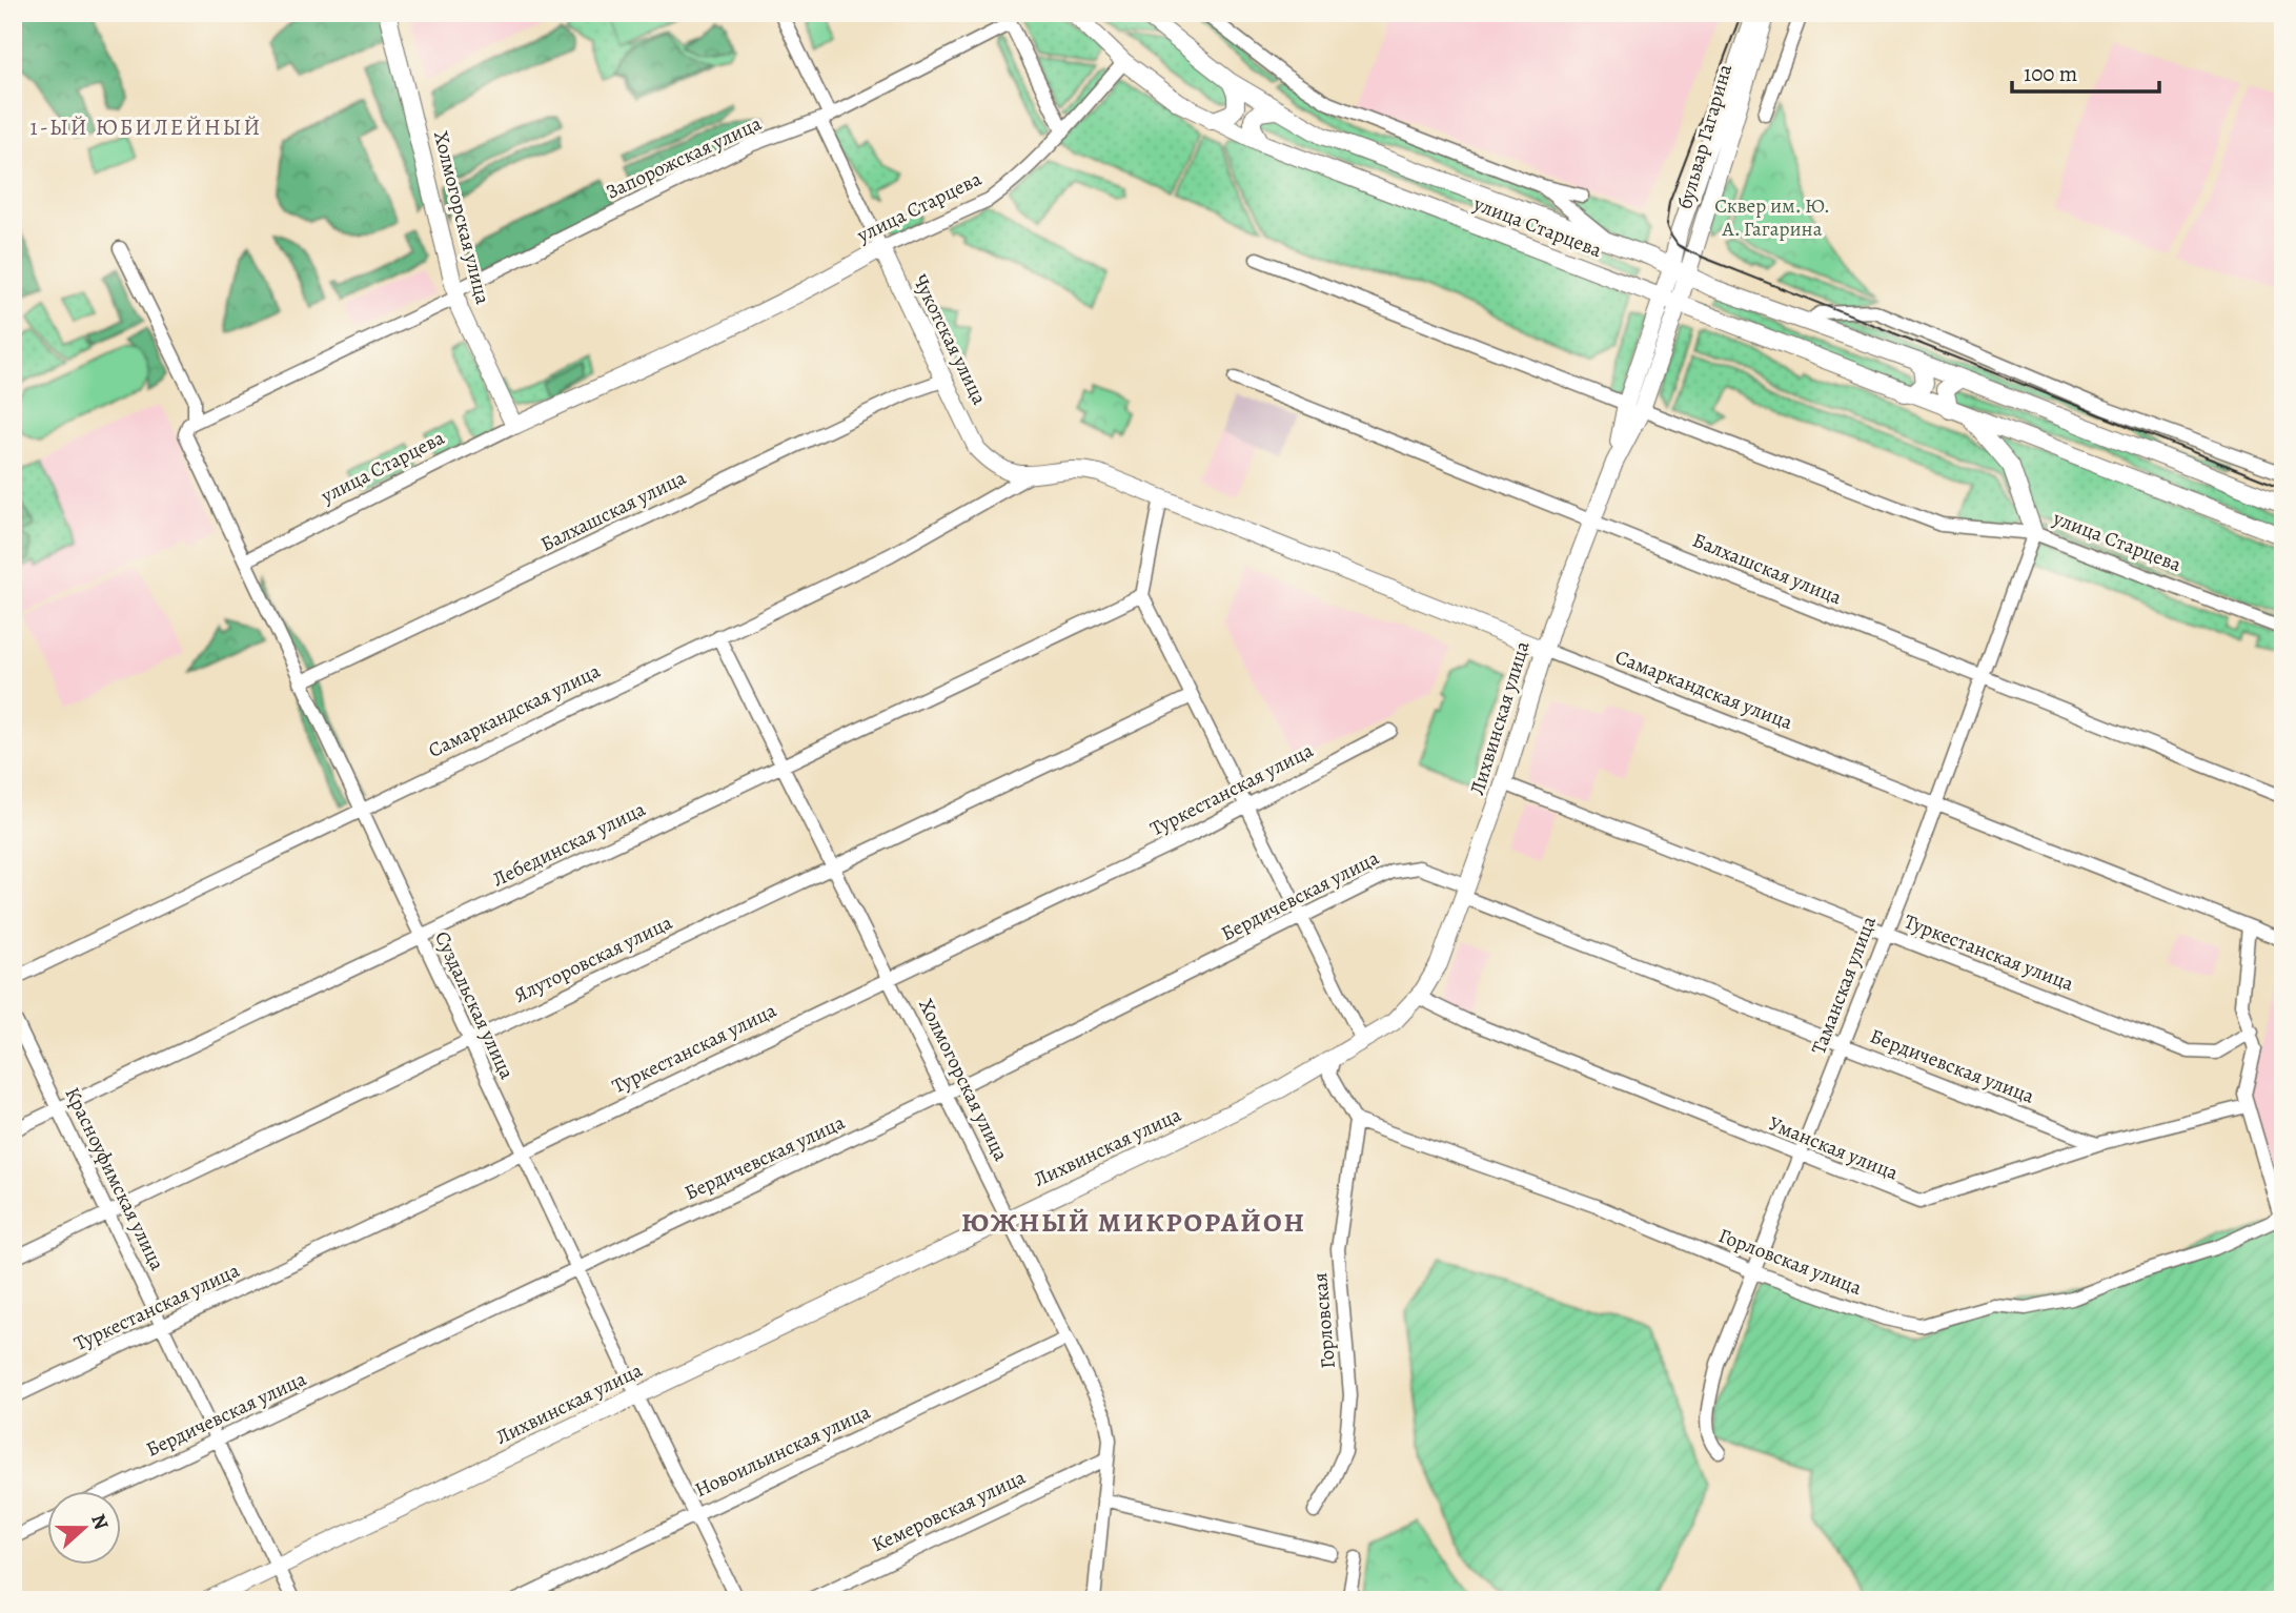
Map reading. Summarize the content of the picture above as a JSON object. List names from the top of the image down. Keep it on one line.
{"streets":{"main road":["бульвар Гагарина","улица Старцева","Холмогорская улица","Чукотская улица","Самаркандская улица","Лихвинская улица"],"street":["Запорожская улица","Балхашская улица","Туркестанская улица","Лебединская улица","Бердичевская улица","Ялуторовская улица","Таманская улица","Суздальская улица","Уманская улица","Красноуфимская улица","Горловская улица","Горловская","Новоильинская улица","Кемеровская улица"]},"crossings":[["бульвар Гагарина","улица Старцева"],["бульвар Гагарина","Лихвинская улица"],["Запорожская улица","Холмогорская улица"],["Запорожская улица","Чукотская улица"],["Запорожская улица","Суздальская улица"],["улица Старцева","Холмогорская улица"],["улица Старцева","Чукотская улица"],["улица Старцева","Лихвинская улица"],["улица Старцева","Таманская улица"],["улица Старцева","Суздальская улица"],["Холмогорская улица","Самаркандская улица"],["Холмогорская улица","Лихвинская улица"],["Холмогорская улица","Туркестанская улица"],["Холмогорская улица","Лебединская улица"],["Холмогорская улица","Бердичевская улица"],["Холмогорская улица","Ялуторовская улица"],["Холмогорская улица","Новоильинская улица"],["Холмогорская улица","Кемеровская улица"],["Чукотская улица","Балхашская улица"],["Чукотская улица","Самаркандская улица"],["Балхашская улица","Лихвинская улица"],["Балхашская улица","Таманская улица"],["Балхашская улица","Суздальская улица"],["Самаркандская улица","Лихвинская улица"],["Самаркандская улица","Таманская улица"],["Самаркандская улица","Суздальская улица"],["Лихвинская улица","Туркестанская улица"],["Лихвинская улица","Бердичевская улица"],["Лихвинская улица","Суздальская улица"],["Лихвинская улица","Уманская улица"],["Лихвинская улица","Красноуфимская улица"],["Туркестанская улица","Таманская улица"],["Туркестанская улица","Суздальская улица"],["Туркестанская улица","Красноуфимская улица"],["Лебединская улица","Суздальская улица"],["Лебединская улица","Красноуфимская улица"],["Бердичевская улица","Таманская улица"],["Бердичевская улица","Суздальская улица"],["Бердичевская улица","Уманская улица"],["Бердичевская улица","Красноуфимская улица"],["Ялуторовская улица","Суздальская улица"],["Ялуторовская улица","Красноуфимская улица"],["Таманская улица","Уманская улица"],["Таманская улица","Горловская улица"],["Суздальская улица","Новоильинская улица"],["Горловская улица","Горловская"]],"districts":["1-ЫЙ ЮБИЛЕЙНЫЙ","ЮЖНЫЙ МИКРОРАЙОН"],"parks":["Сквер им. Ю. А. Гагарина"],"scale_bar":"100 m","north":"right"}
